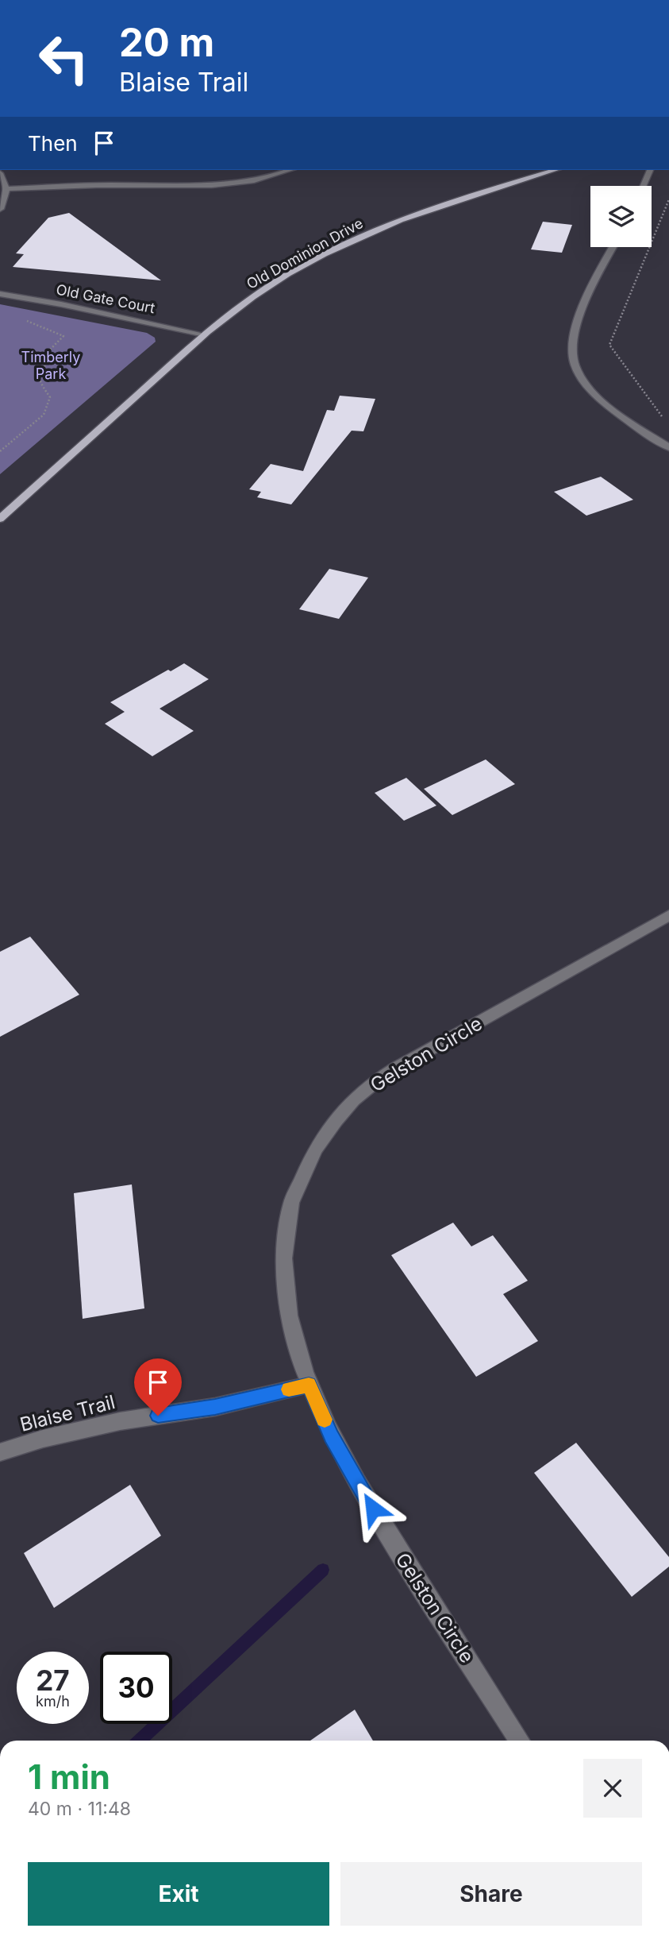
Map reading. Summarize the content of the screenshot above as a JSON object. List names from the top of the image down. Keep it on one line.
{"streets":{"main road":["Old Dominion Drive"],"street":["Old Gate Court","Gelston Circle","Blaise Trail"]},"crossings":[["Old Dominion Drive","Old Gate Court"],["Gelston Circle","Blaise Trail"]],"parks":["Timberly Park"],"page":{"turn":["20 m","Blaise Trail"],"then":"Then","speed":"27 km/h","limit":"30","heading":["1 min","40 m · 11:48"],"buttons":["Exit","Share"]}}
